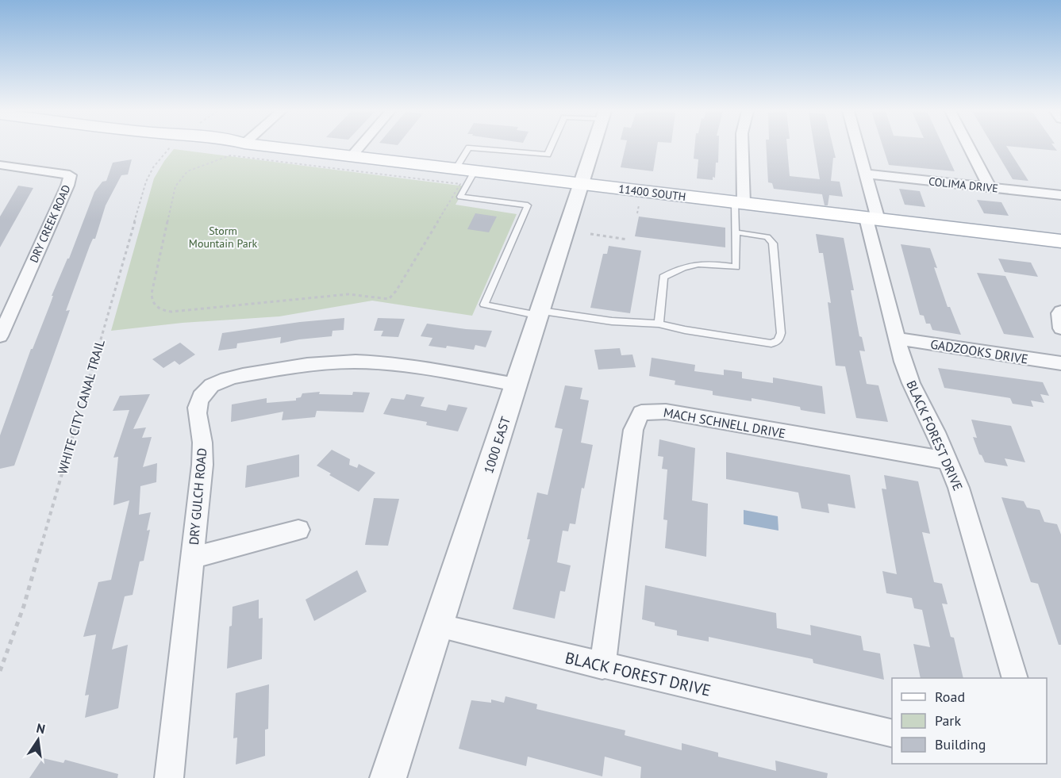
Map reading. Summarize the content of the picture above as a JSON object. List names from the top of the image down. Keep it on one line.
{"streets":{"main road":["11400 SOUTH"],"street":["COLIMA DRIVE","DRY CREEK ROAD","GADZOOKS DRIVE","MACH SCHNELL DRIVE","BLACK FOREST DRIVE","1000 EAST","DRY GULCH ROAD"],"path":["WHITE CITY CANAL TRAIL"]},"crossings":[["COLIMA DRIVE","BLACK FOREST DRIVE"],["11400 SOUTH","BLACK FOREST DRIVE"],["11400 SOUTH","1000 EAST"],["GADZOOKS DRIVE","BLACK FOREST DRIVE"],["MACH SCHNELL DRIVE","BLACK FOREST DRIVE"],["BLACK FOREST DRIVE","1000 EAST"],["1000 EAST","DRY GULCH ROAD"]],"parks":["Storm Mountain Park"],"legend":["Road","Park","Building"],"north":"top"}
